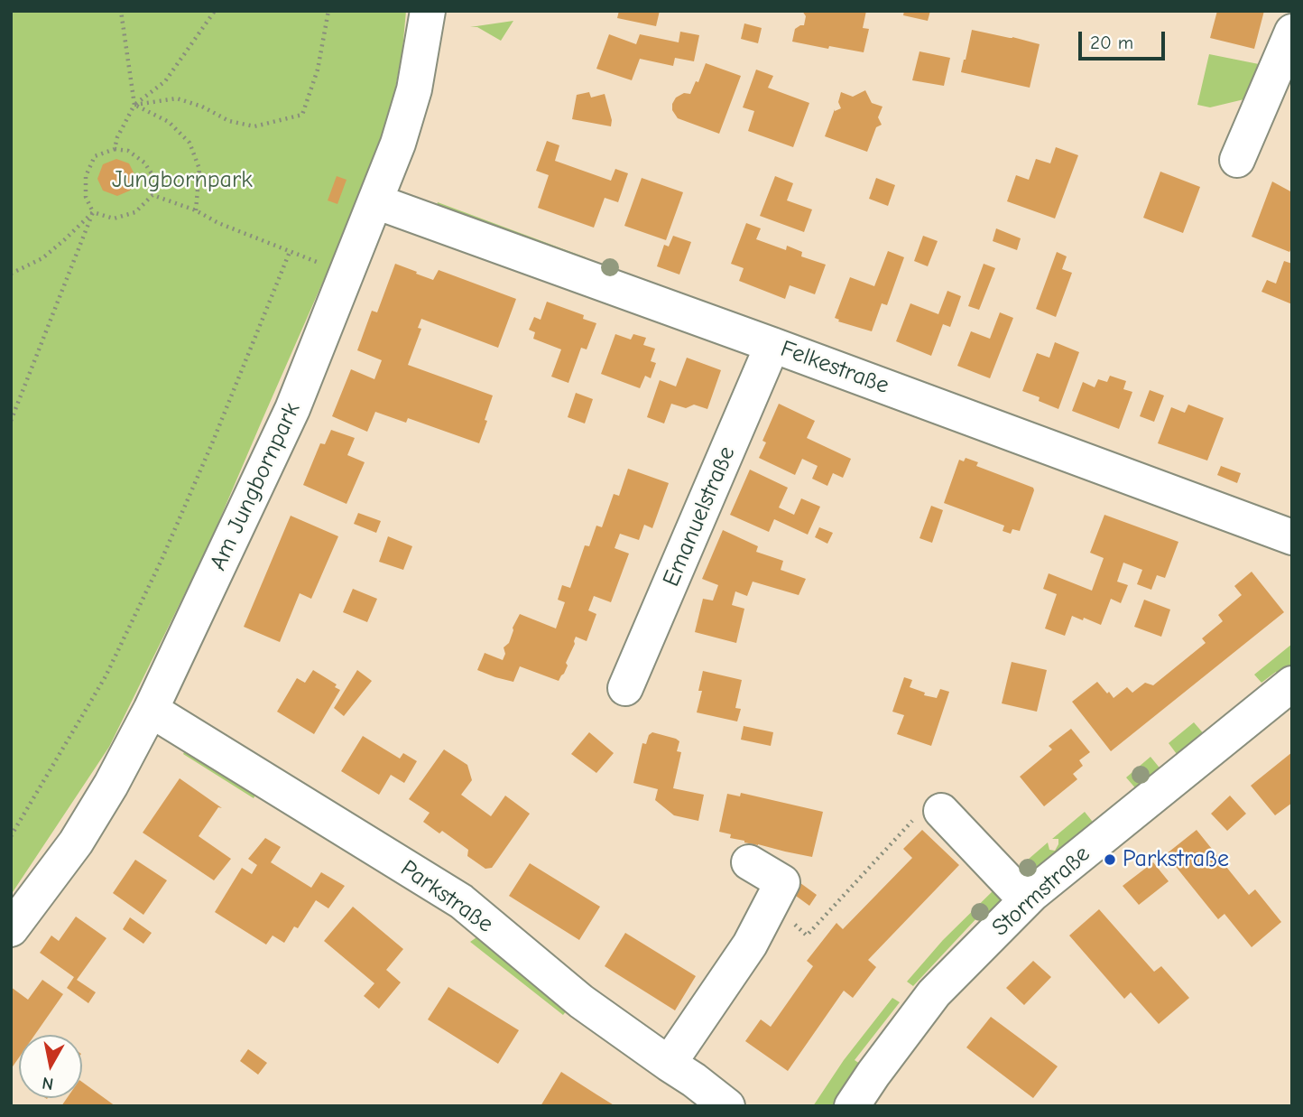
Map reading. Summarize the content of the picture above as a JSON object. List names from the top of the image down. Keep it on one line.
{"streets":{"street":["Felkestraße","Am Jungbornpark","Emanuelstraße","Stormstraße","Parkstraße"]},"crossings":[["Felkestraße","Am Jungbornpark"],["Felkestraße","Emanuelstraße"],["Am Jungbornpark","Parkstraße"]],"parks":["Jungbornpark"],"places":["Parkstraße"],"scale_bar":"20 m","north":"bottom"}
